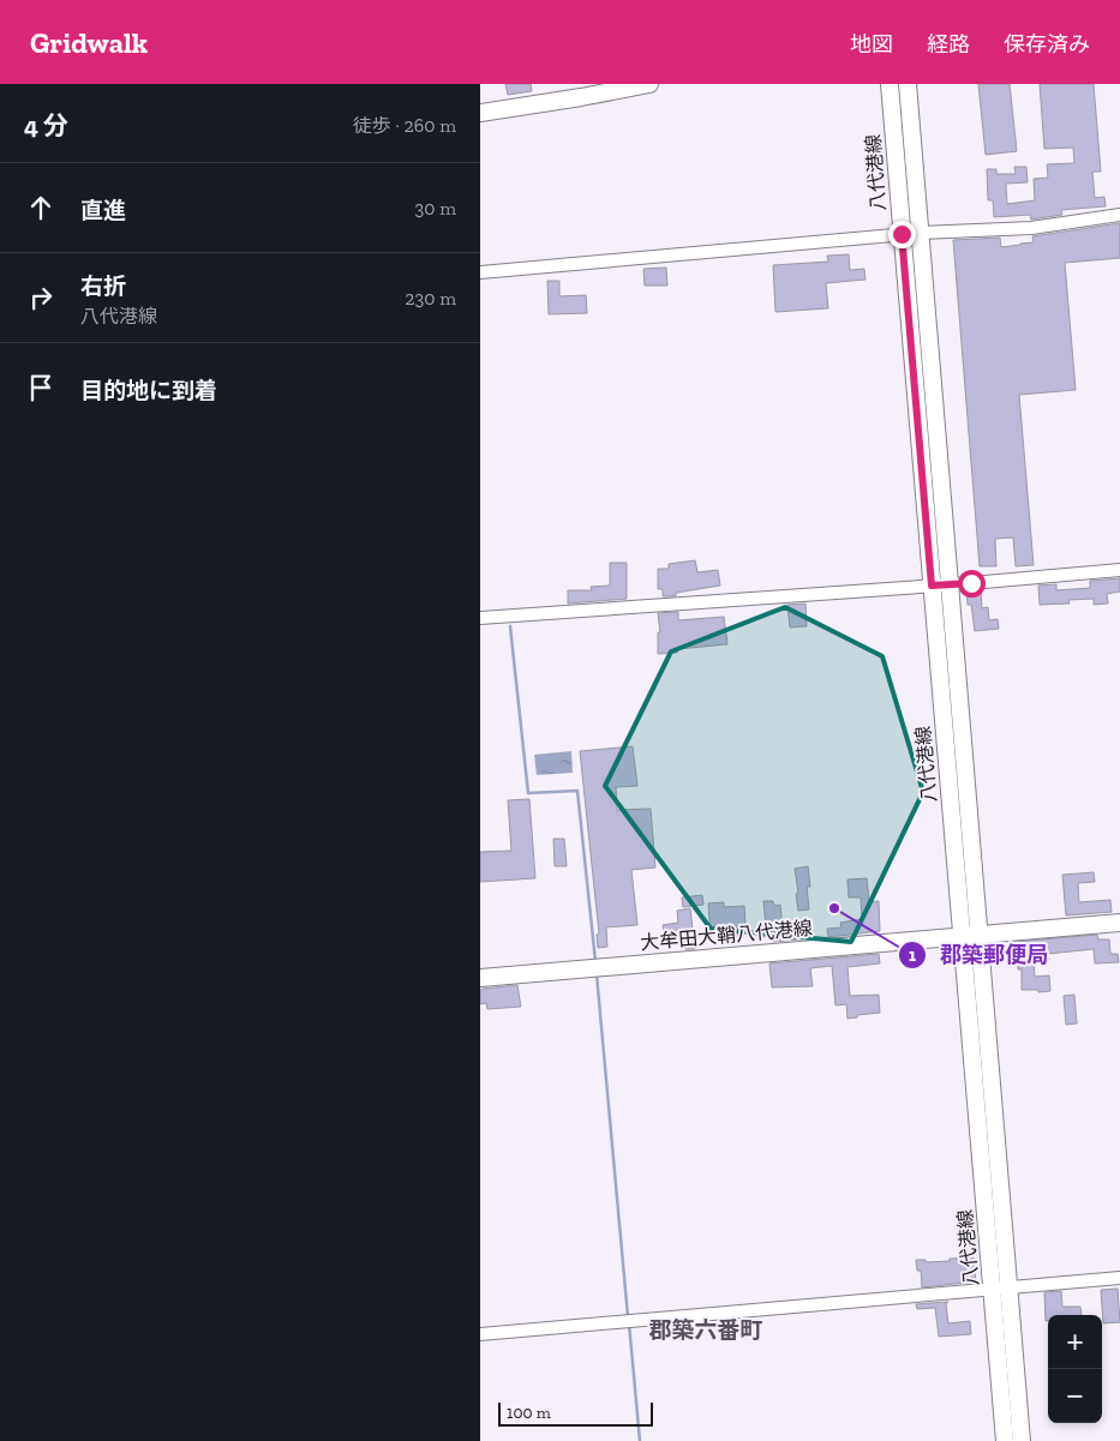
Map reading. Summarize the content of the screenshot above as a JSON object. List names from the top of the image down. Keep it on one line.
{"streets":{"main road":["八代港線","大牟田大鞘八代港線"]},"crossings":[["八代港線","大牟田大鞘八代港線"]],"districts":["郡築六番町"],"places":["郡築郵便局"],"scale_bar":"100 m","page":{"header":"Gridwalk","nav":["地図","経路","保存済み"],"heading":["4 分","徒歩 · 260 m"],"list":[["直進","30 m"],["右折","八代港線","230 m"],"目的地に到着"],"map_buttons":["+","−"],"scale":"100 m"}}
